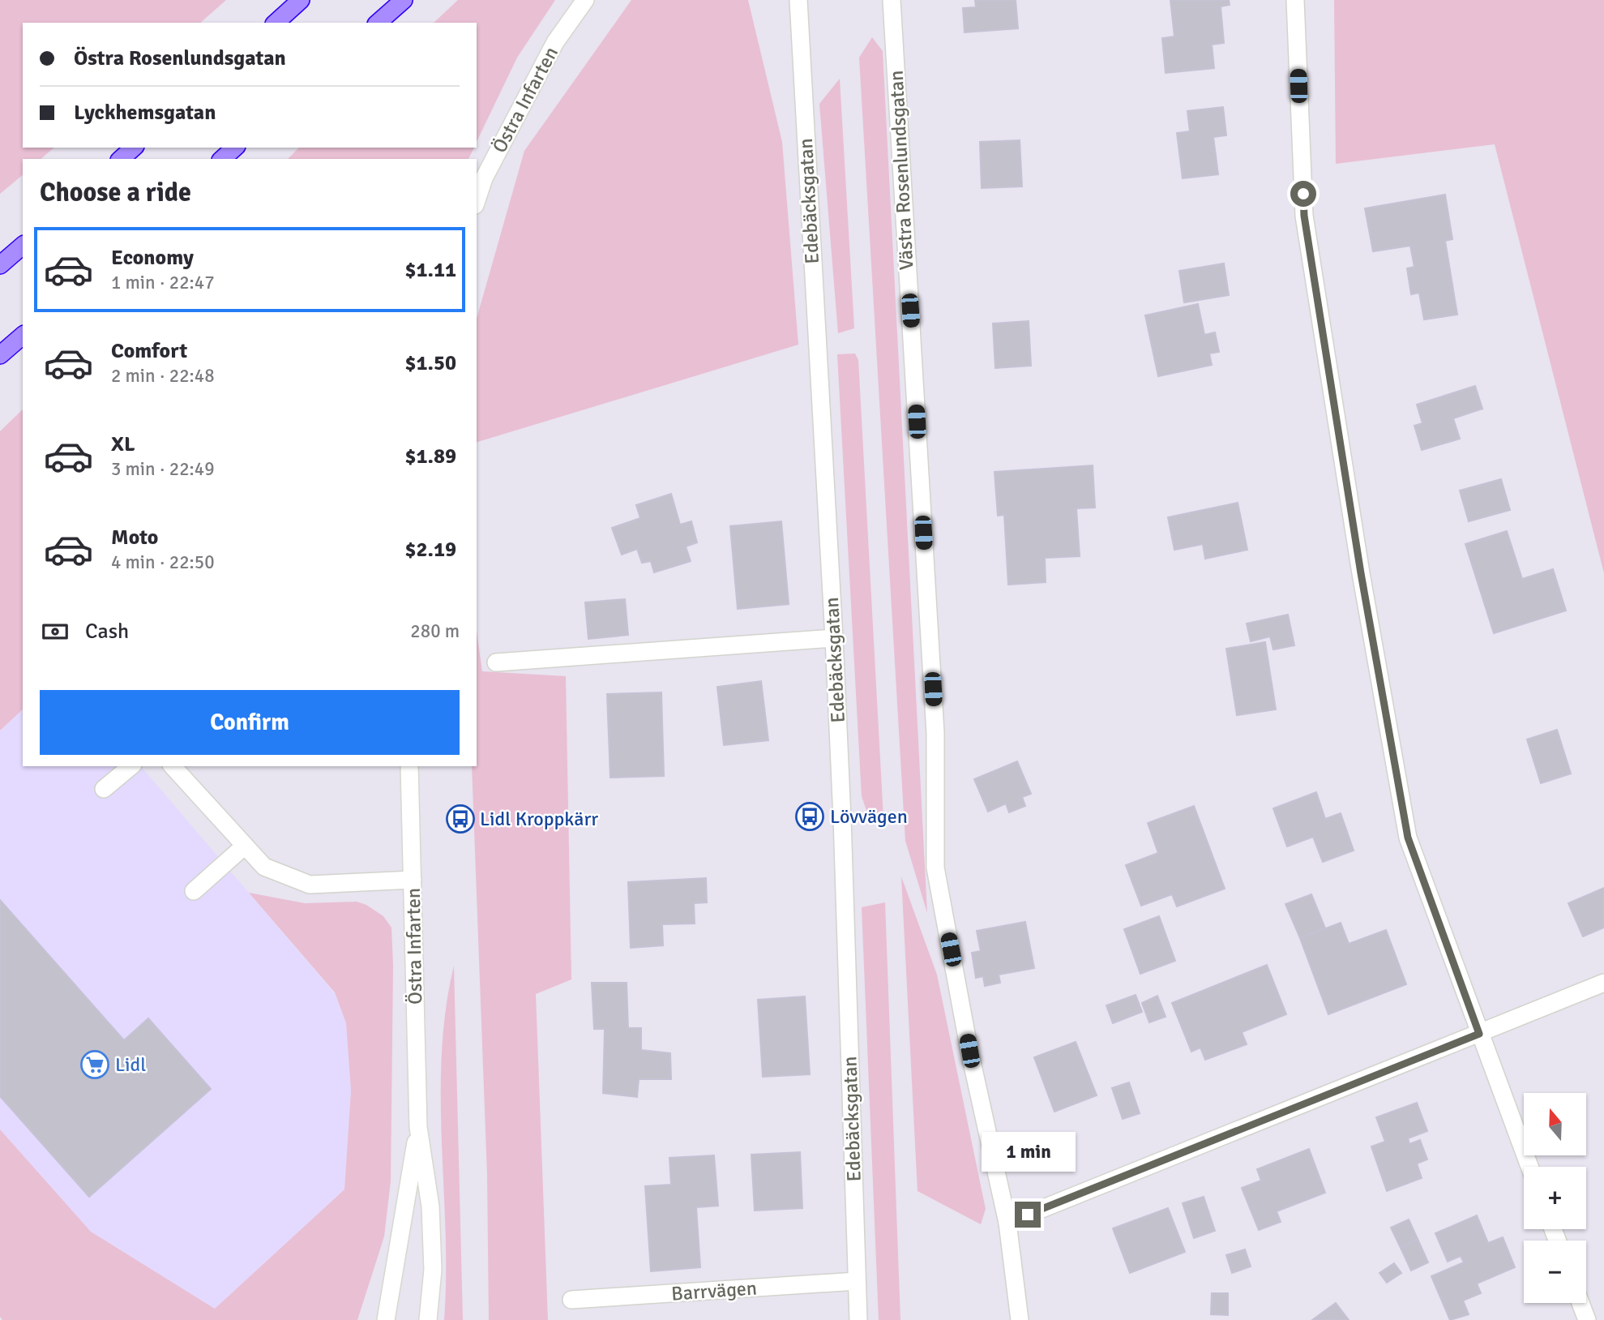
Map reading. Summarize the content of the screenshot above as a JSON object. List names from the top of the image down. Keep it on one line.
{"streets":{"street":["Östra Infarten","Västra Rosenlundsgatan","Edebäcksgatan","Barrvägen"]},"crossings":[["Edebäcksgatan","Barrvägen"]],"places":{"bus stop":["Lövvägen","Lidl Kroppkärr"],"supermarket":["Lidl"]},"north":"top","page":{"banner":["Östra Rosenlundsgatan","Lyckhemsgatan"],"heading":"Choose a ride","list":[{"name":"Economy","note":"1 min · 22:47","value":"$1.11"},{"name":"Comfort","note":"2 min · 22:48","value":"$1.50"},{"name":"XL","note":"3 min · 22:49","value":"$1.89"},{"name":"Moto","note":"4 min · 22:50","value":"$2.19"}],"pay":["Cash","280 m"],"buttons":"Confirm","map_buttons":["+","−"],"bubble":"1 min"}}
